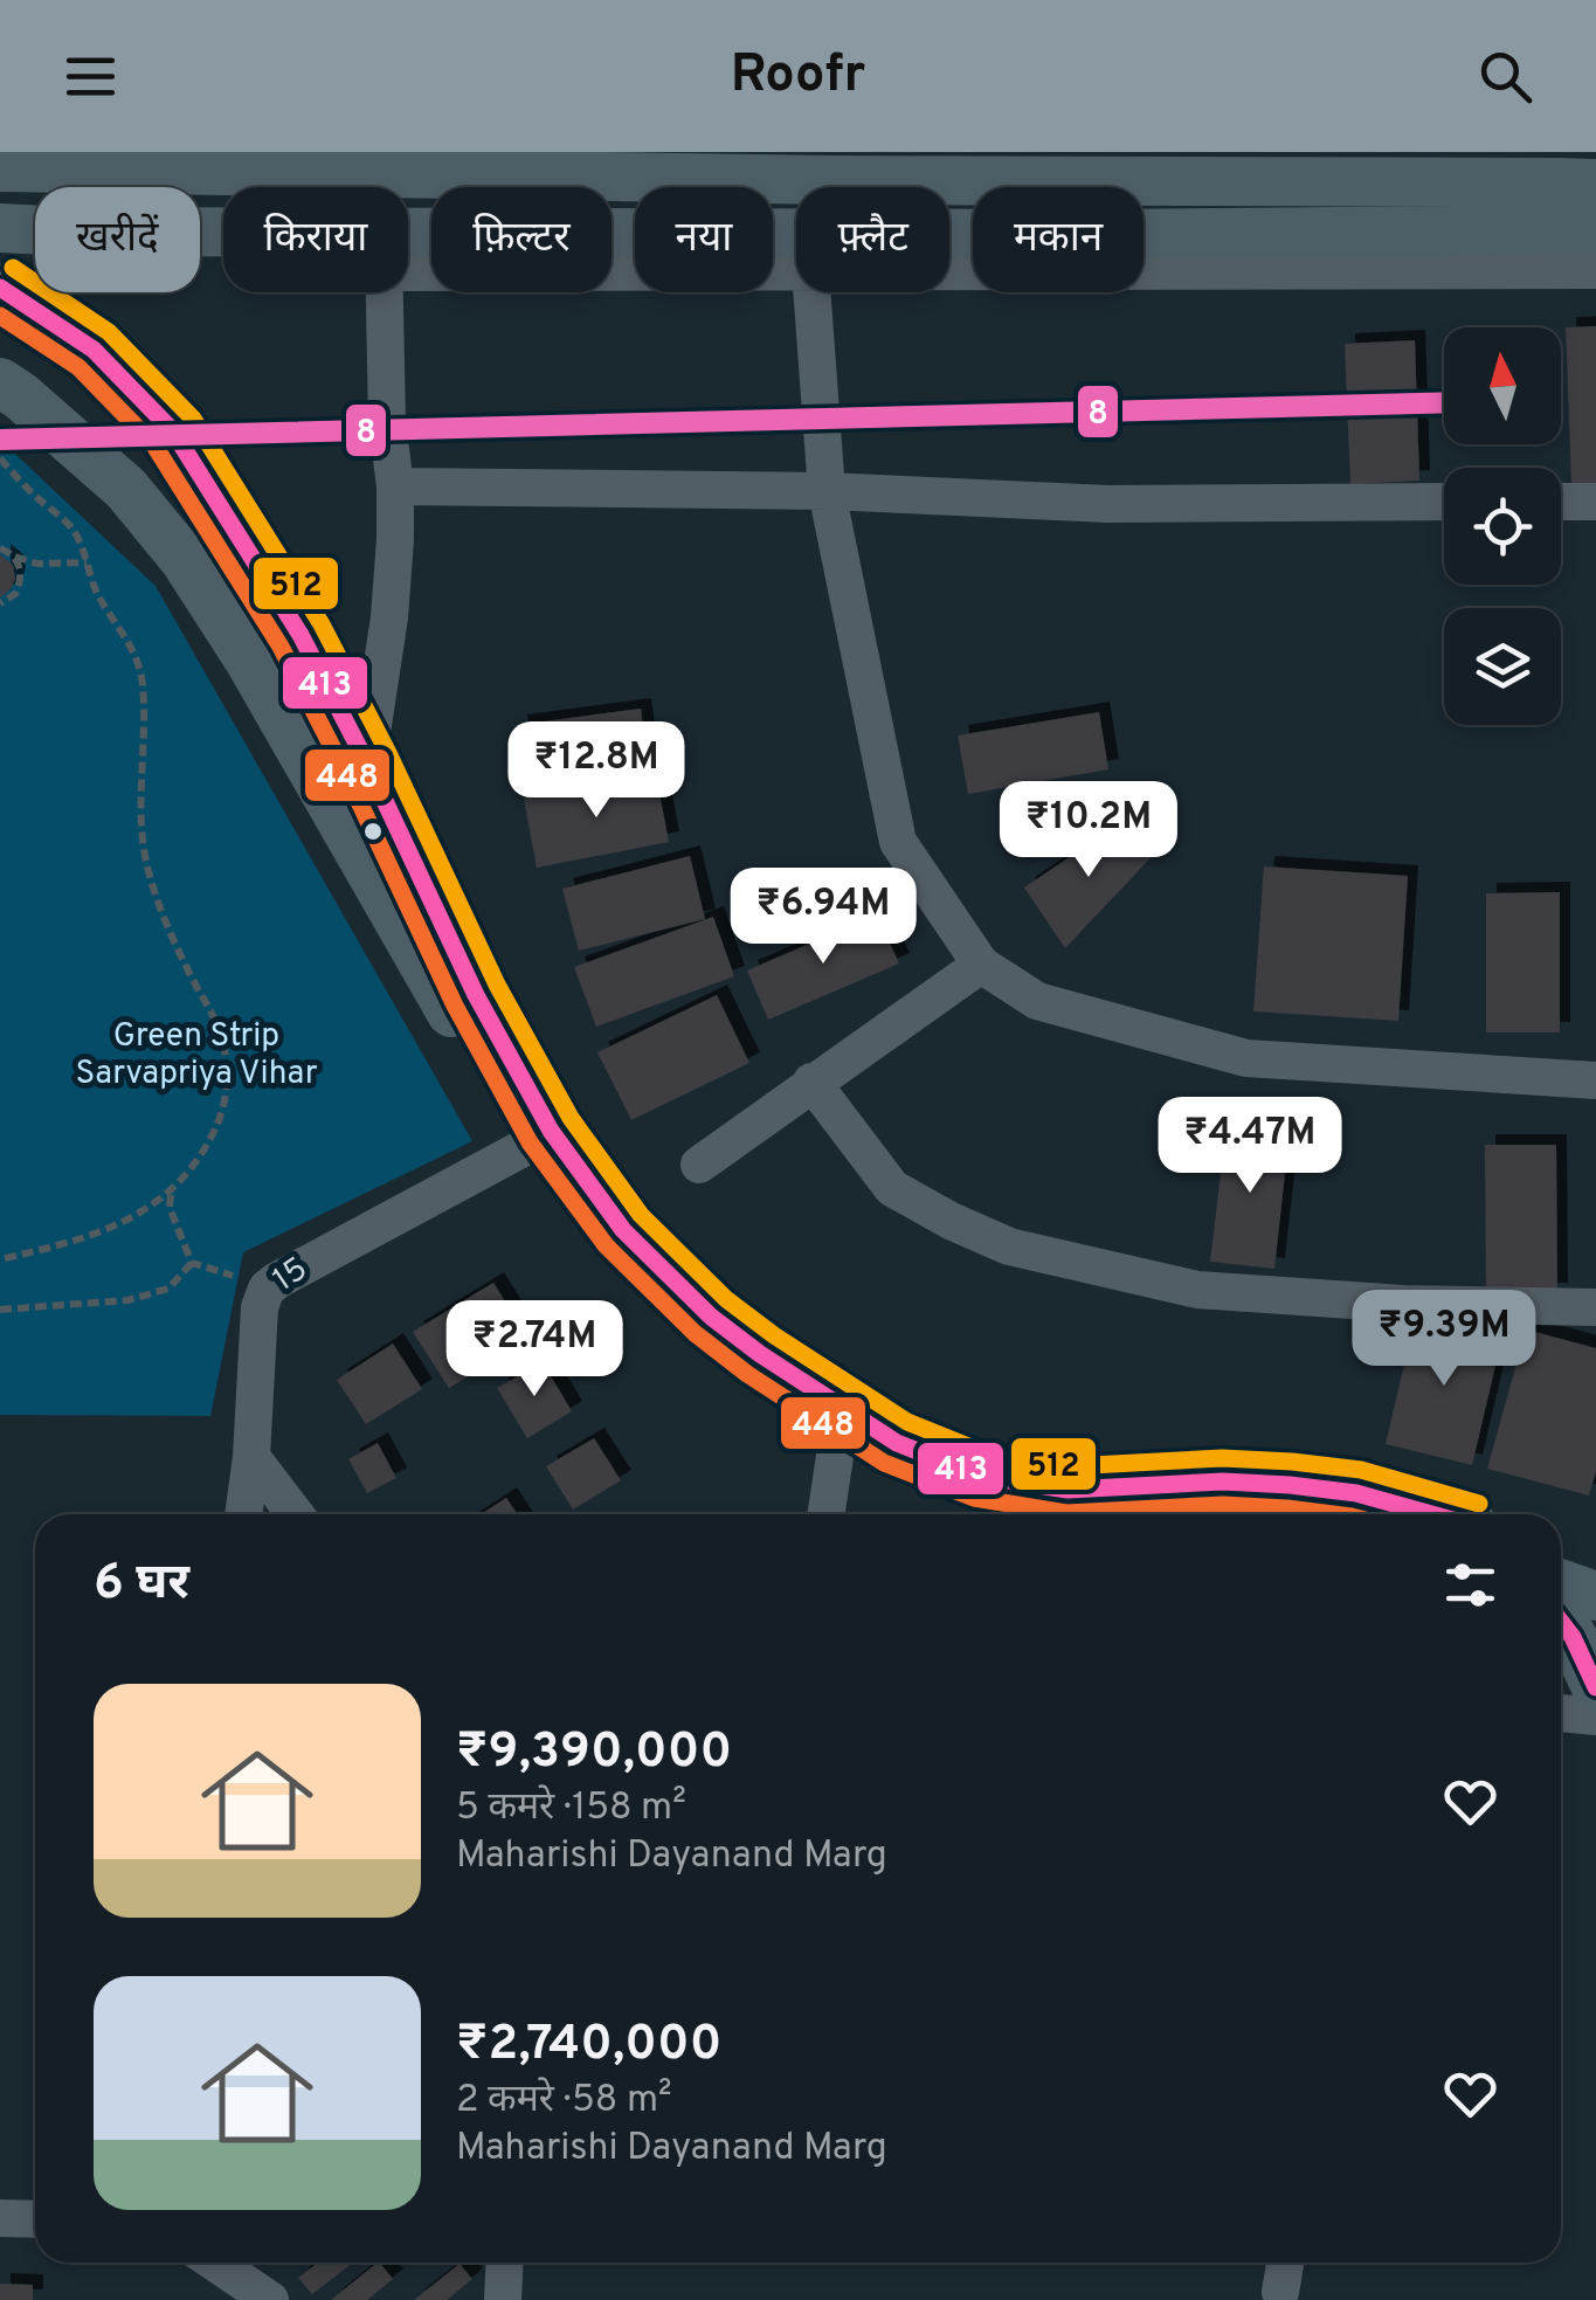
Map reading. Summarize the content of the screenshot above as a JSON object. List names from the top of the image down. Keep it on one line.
{"streets":{"street":["15"]},"parks":["Green Strip Sarvapriya Vihar"],"lines":["transit line 512","transit line 413","transit line 448","transit line 8"],"north":"top","page":{"header":"Roofr","chip":["खरीदें","किराया","फ़िल्टर","नया","फ़्लैट","मकान"],"price":["₹12.8M","₹10.2M","₹6.94M","₹4.47M","₹9.39M","₹2.74M"],"heading":"6 घर","list":[{"name":"₹9,390,000","note":"5 कमरे · 158 m² · Maharishi Dayanand Marg"},{"name":"₹2,740,000","note":"2 कमरे · 58 m² · Maharishi Dayanand Marg"}]}}
